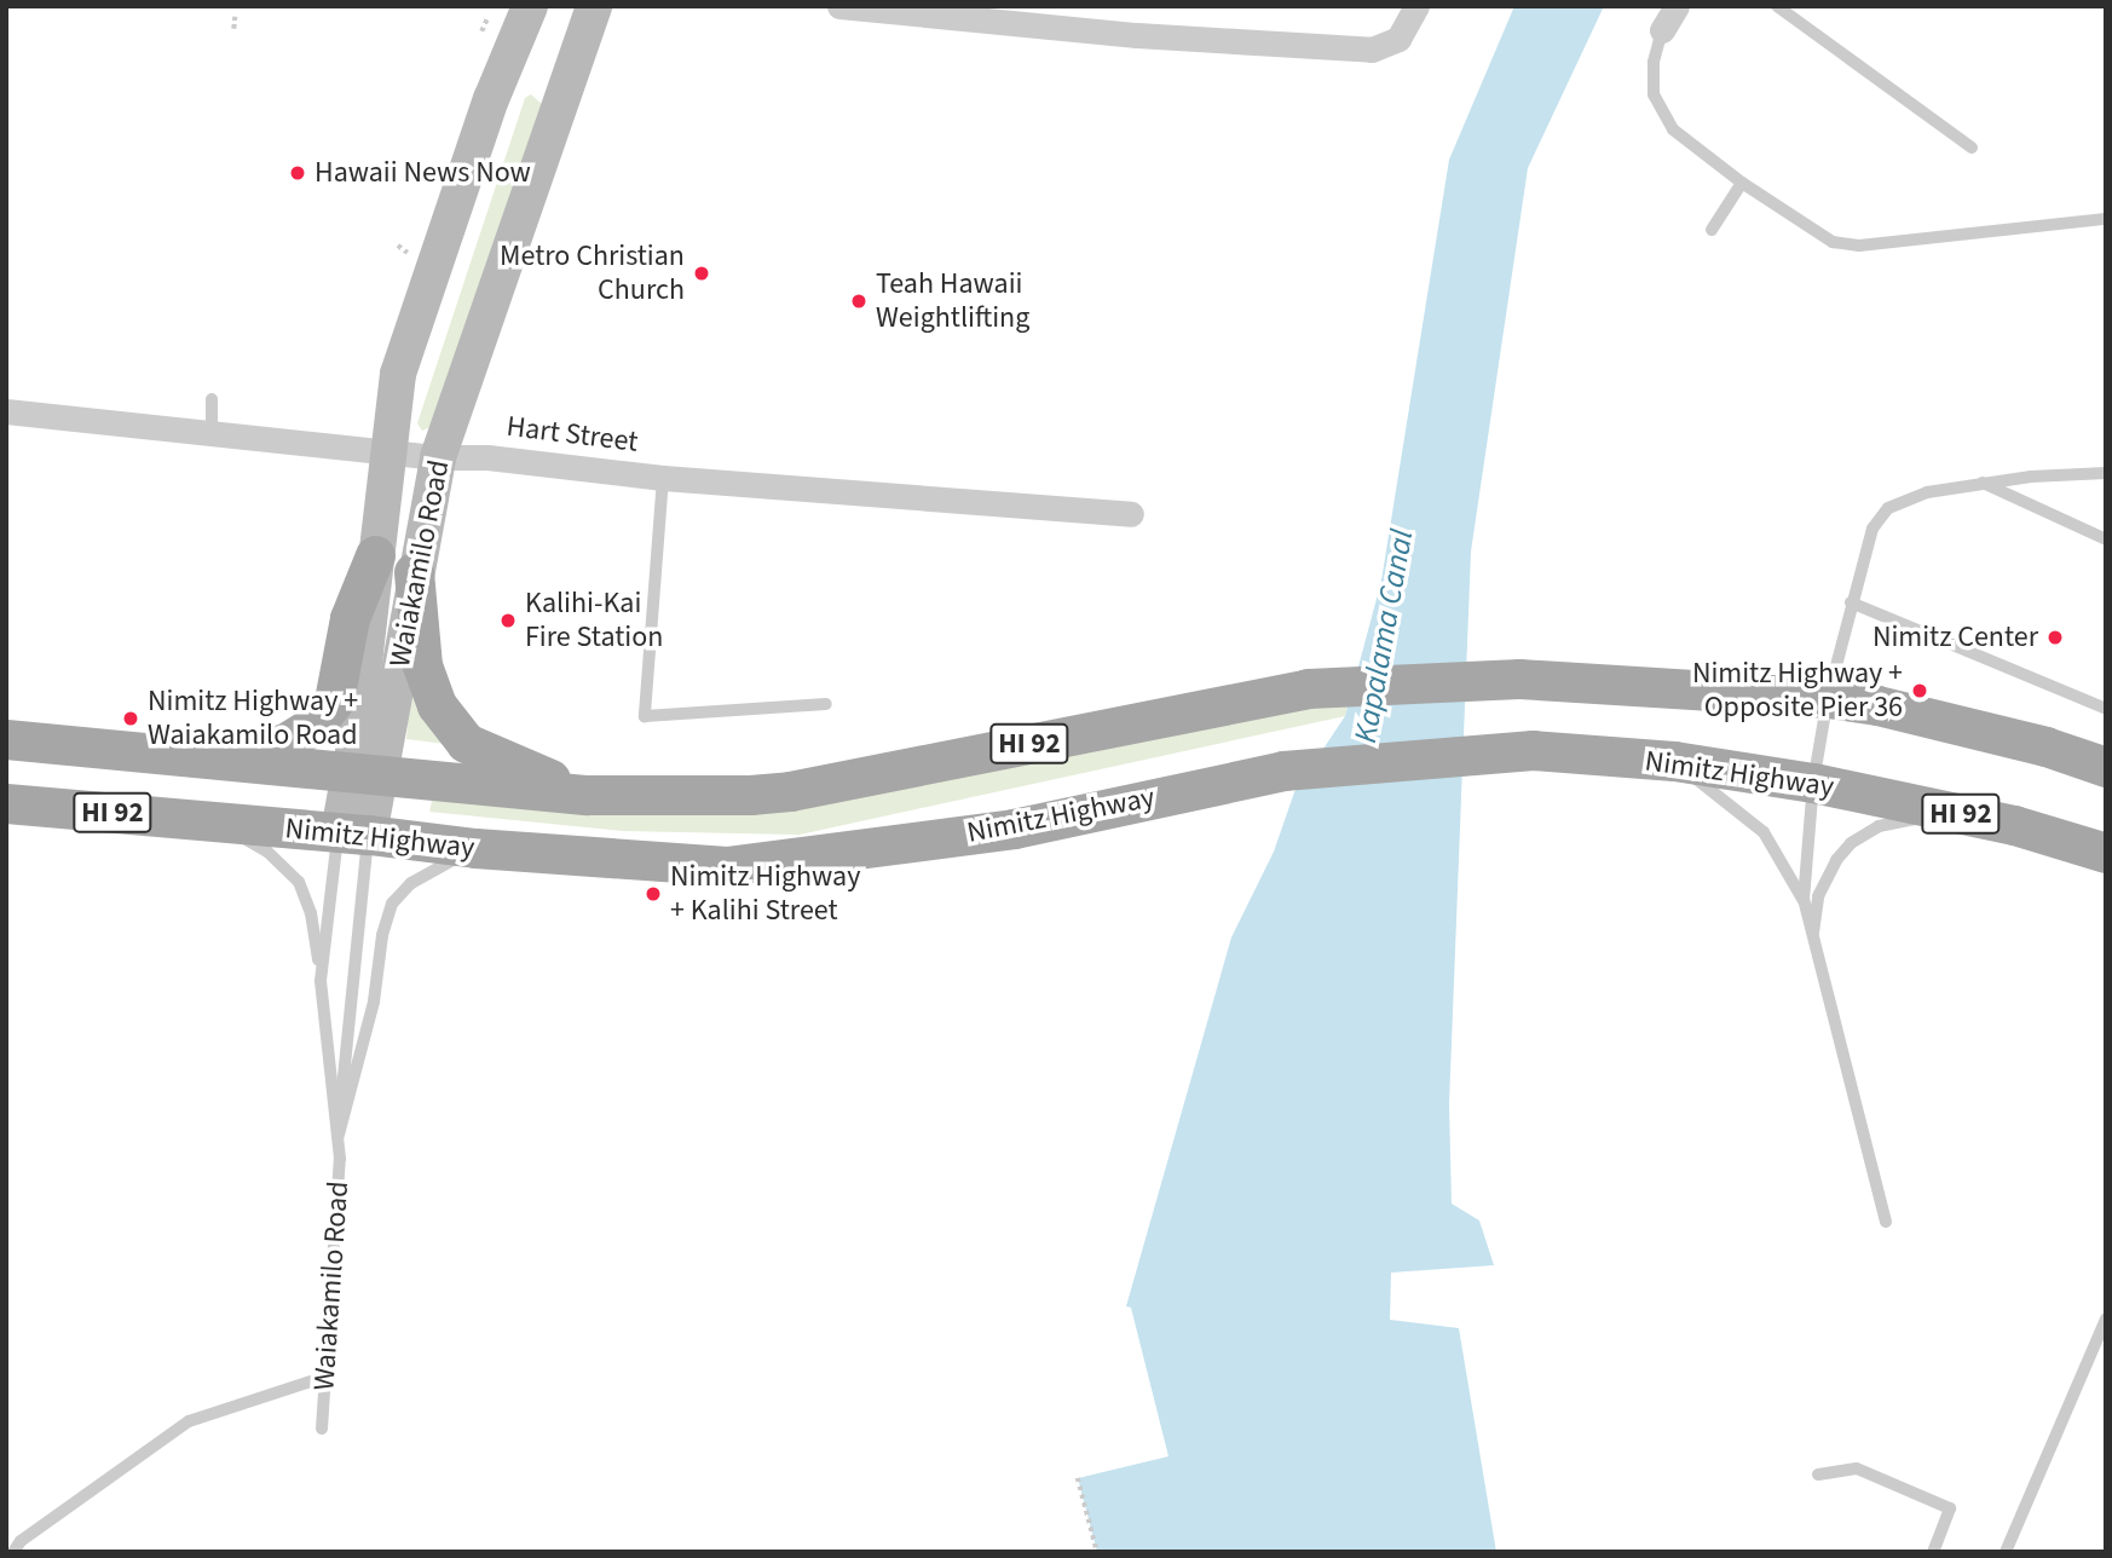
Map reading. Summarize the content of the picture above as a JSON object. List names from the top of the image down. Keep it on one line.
{"streets":{"main road":["Waiakamilo Road","HI 92","Nimitz Highway"],"street":["Hart Street"]},"crossings":[["Hart Street","Waiakamilo Road"],["Waiakamilo Road","HI 92"],["Waiakamilo Road","Nimitz Highway"]],"water":["Kapalama Canal"],"places":["Hawaii News Now","Metro Christian Church","Teah Hawaii Weightlifting","Kalihi-Kai Fire Station","Nimitz Center","Nimitz Highway + Opposite Pier 36","Nimitz Highway + Waiakamilo Road","Nimitz Highway + Kalihi Street"]}
